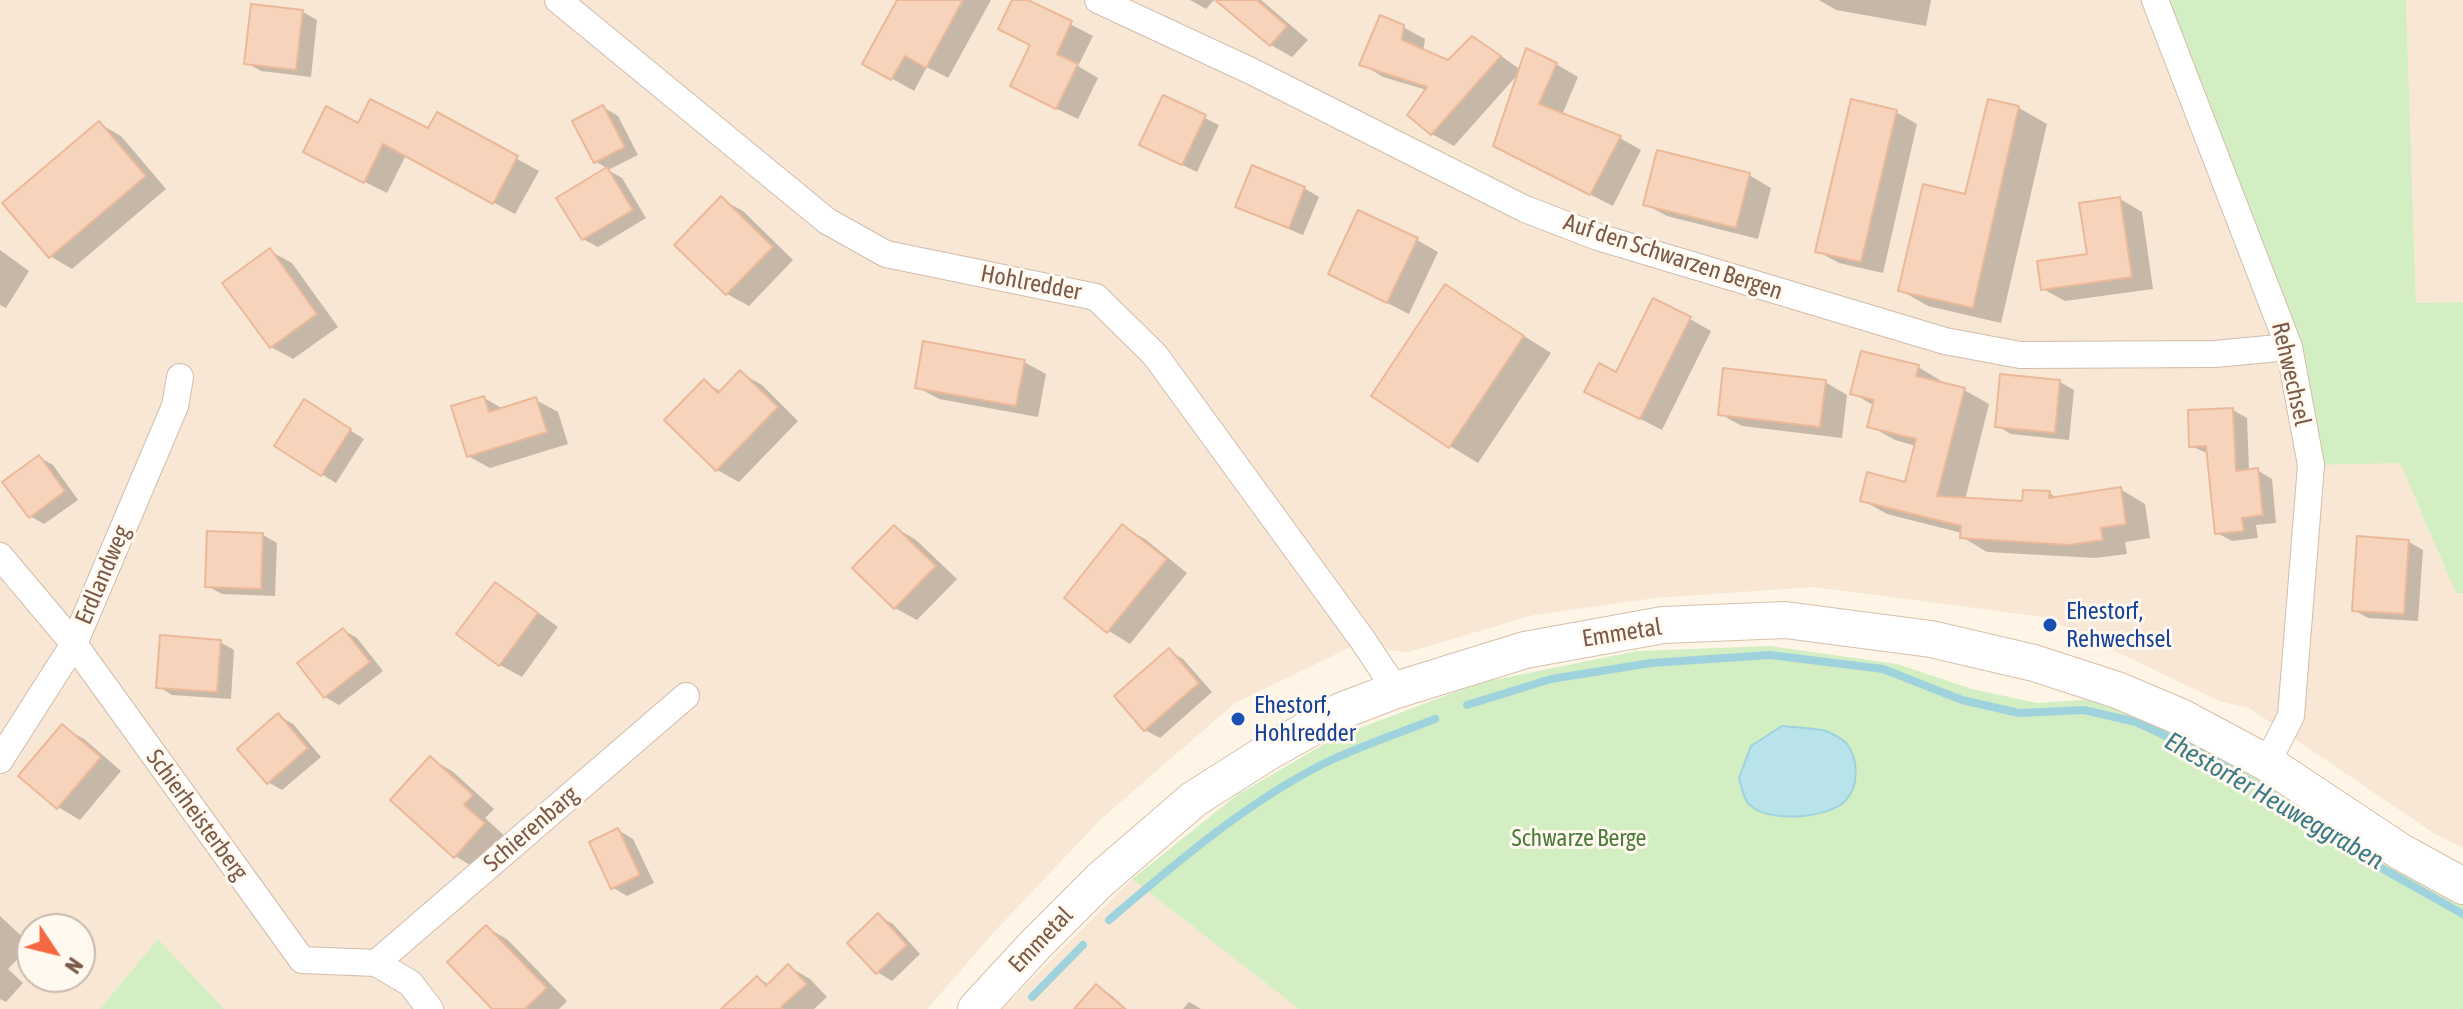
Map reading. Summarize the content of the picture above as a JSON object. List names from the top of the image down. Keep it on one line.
{"streets":{"main road":["Emmetal"],"street":["Auf den Schwarzen Bergen","Hohlredder","Rehwechsel","Erdlandweg","Schierheisterberg","Schierenbarg"]},"crossings":[["Auf den Schwarzen Bergen","Rehwechsel"],["Hohlredder","Emmetal"],["Rehwechsel","Emmetal"],["Erdlandweg","Schierheisterberg"],["Schierheisterberg","Schierenbarg"]],"water":["Ehestorfer Heuweggraben"],"parks":["Schwarze Berge"],"places":["Ehestorf, Rehwechsel","Ehestorf, Hohlredder"],"north":"bottom right"}
